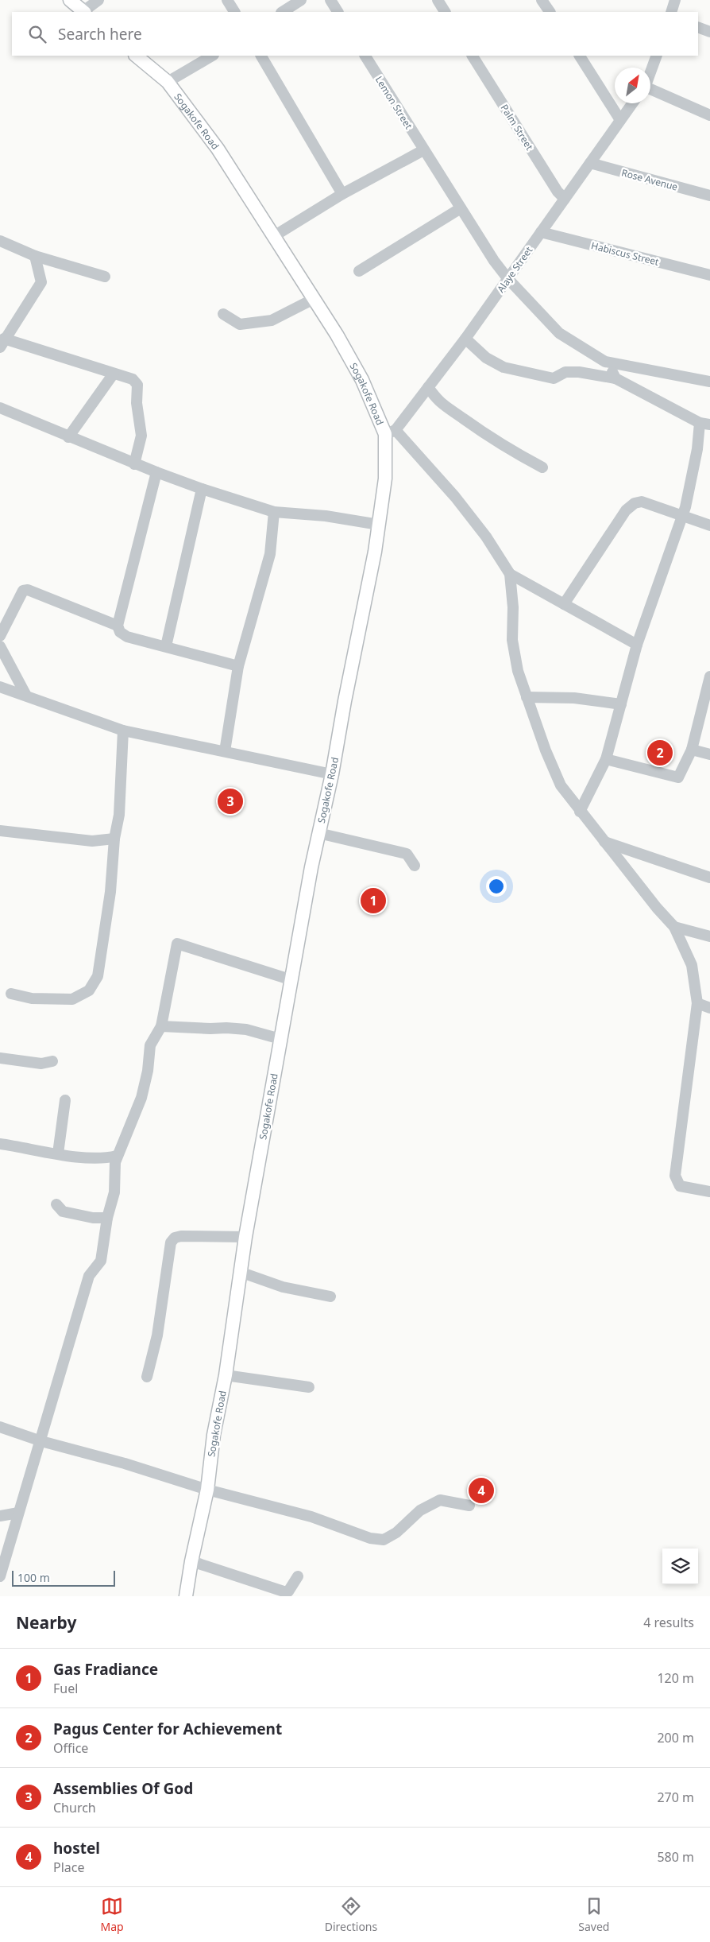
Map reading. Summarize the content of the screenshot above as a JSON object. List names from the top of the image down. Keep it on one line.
{"streets":{"main road":["Sogakofe Road"],"street":["Lemon Street","Palm Street","Rose Avenue","Habiscus Street","Alaye Street"]},"crossings":[["Lemon Street","Alaye Street"],["Sogakofe Road","Alaye Street"],["Palm Street","Alaye Street"],["Rose Avenue","Alaye Street"],["Habiscus Street","Alaye Street"]],"scale_bar":"100 m","north":"top right","page":{"search":"Search here","pins":["2","3","1","4"],"scale":"100 m","heading":["Nearby","4 results"],"list":[{"mark":"1","name":"Gas Fradiance","note":"Fuel","value":"120 m"},{"mark":"2","name":"Pagus Center for Achievement","note":"Office","value":"200 m"},{"mark":"3","name":"Assemblies Of God","note":"Church","value":"270 m"},{"mark":"4","name":"hostel","note":"Place","value":"580 m"}],"nav":["Map","Directions","Saved"]}}
